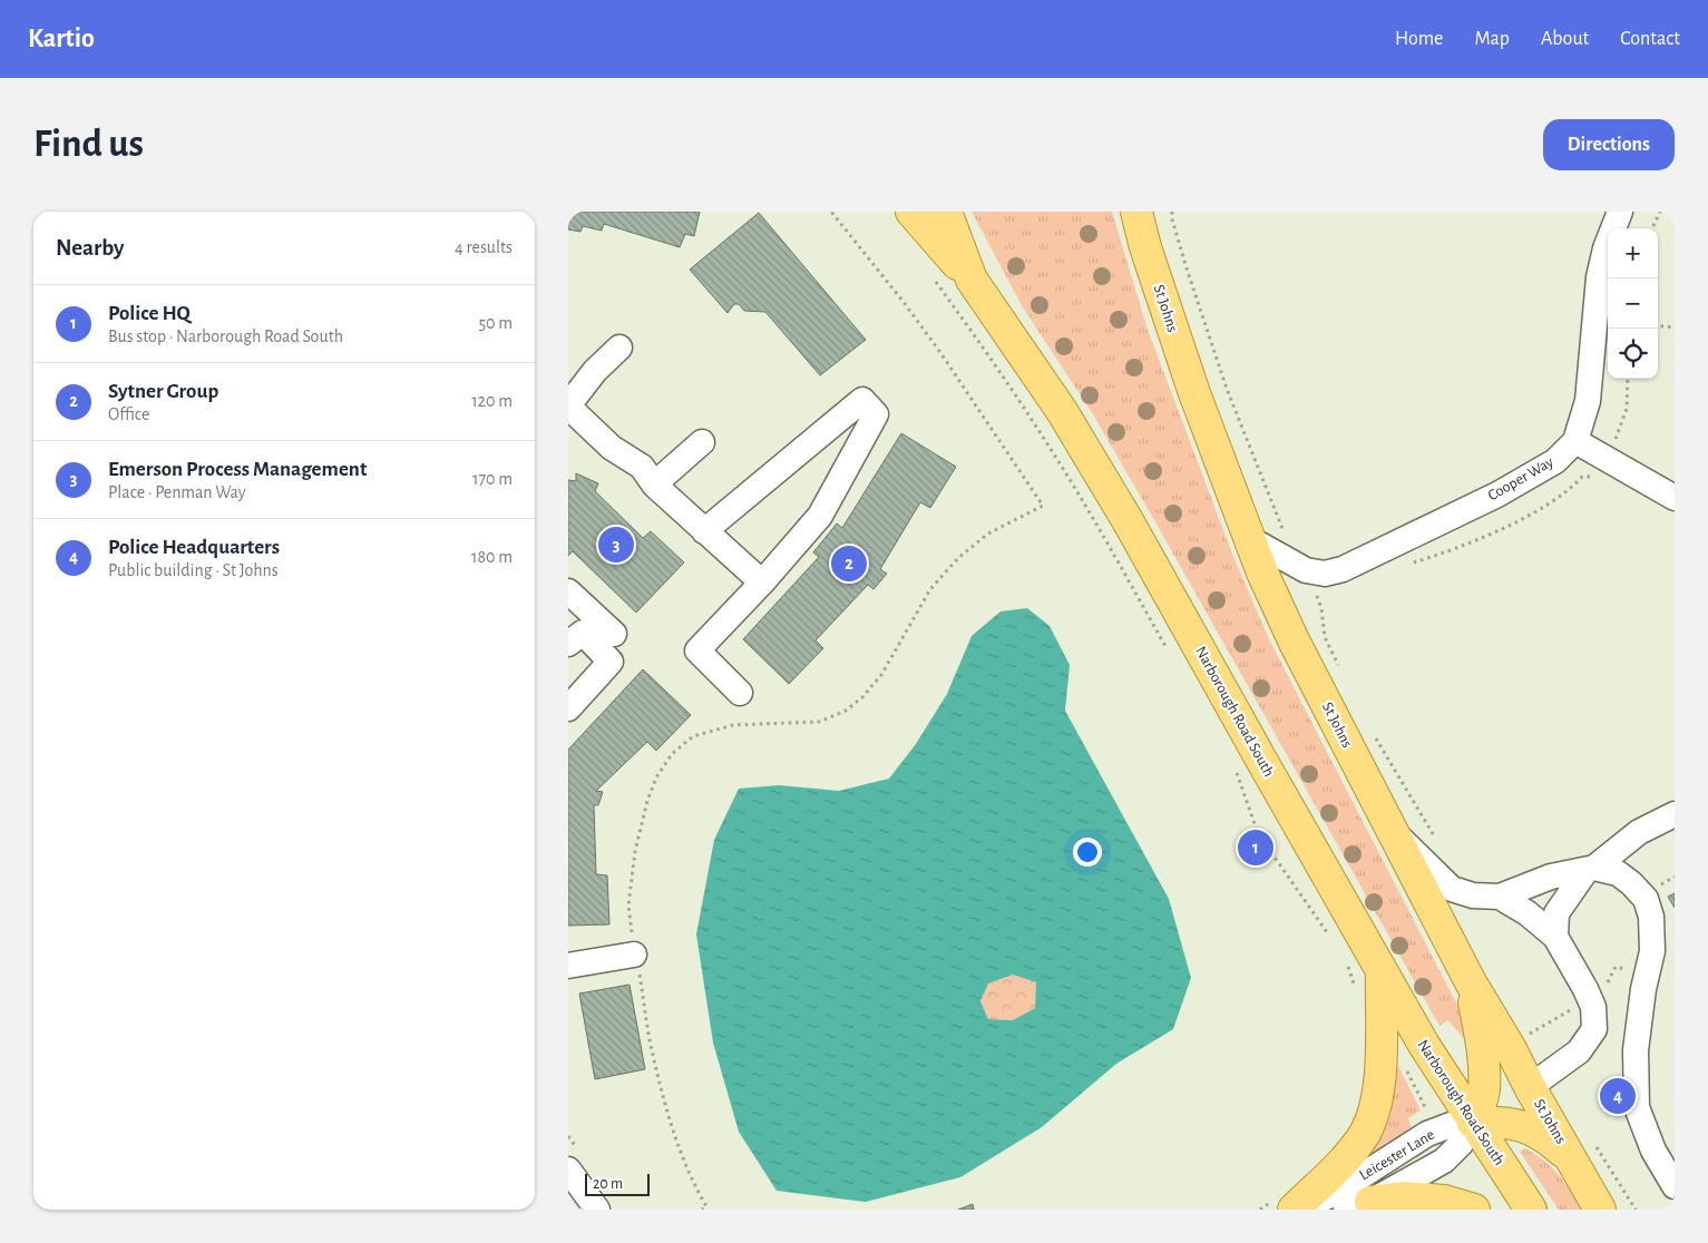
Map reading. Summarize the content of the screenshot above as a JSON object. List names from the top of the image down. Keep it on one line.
{"streets":{"main road":["St Johns","Narborough Road South"],"street":["Cooper Way","Leicester Lane"]},"crossings":[["St Johns","Cooper Way"],["Narborough Road South","Leicester Lane"]],"scale_bar":"20 m","page":{"header":"Kartio","nav":["Home","Map","About","Contact"],"buttons":"Directions","title":"Find us","heading":["Nearby","4 results"],"map_buttons":["+","−"],"list":[{"mark":"1","name":"Police HQ","note":"Bus stop · Narborough Road South","value":"50 m"},{"mark":"2","name":"Sytner Group","note":"Office","value":"120 m"},{"mark":"3","name":"Emerson Process Management","note":"Place · Penman Way","value":"170 m"},{"mark":"4","name":"Police Headquarters","note":"Public building · St Johns","value":"180 m"}],"pins":["3","2","1","4"],"scale":"20 m"}}
